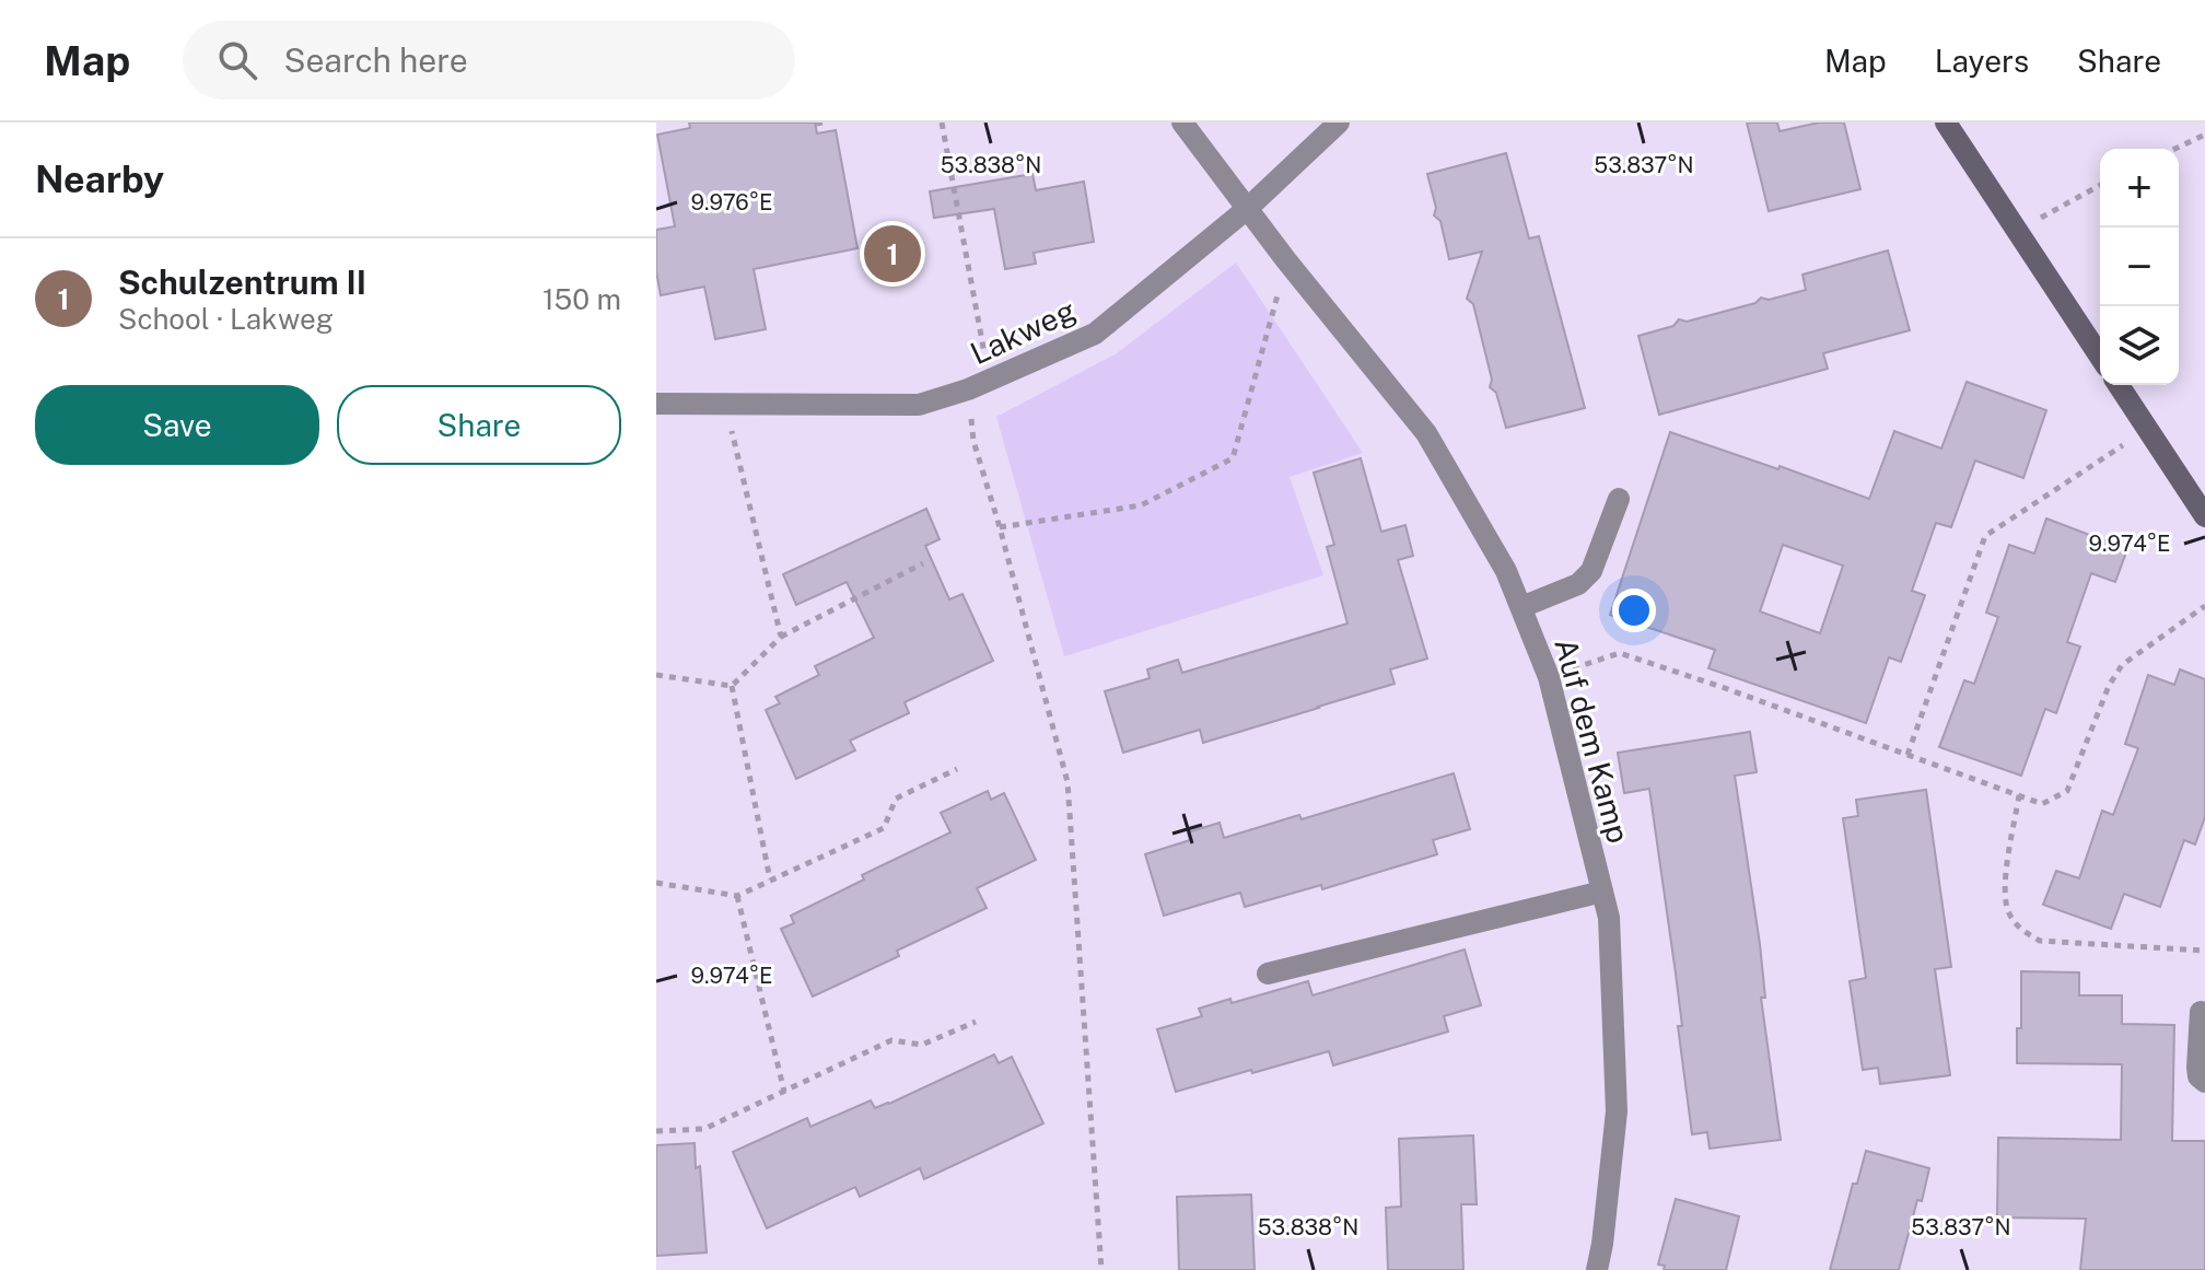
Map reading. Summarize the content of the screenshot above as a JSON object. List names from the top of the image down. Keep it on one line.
{"streets":{"street":["Lakweg","Auf dem Kamp"]},"crossings":[["Lakweg","Auf dem Kamp"]],"page":{"header":"Map","search":"Search here","nav":["Map","Layers","Share"],"heading":"Nearby","map_buttons":["+","−"],"pins":"1","list":[{"mark":"1","name":"Schulzentrum II","note":"School · Lakweg","value":"150 m"}],"buttons":["Save","Share"]},"coordinates":["53.838°N","53.837°N","9.976°E","9.974°E"]}
